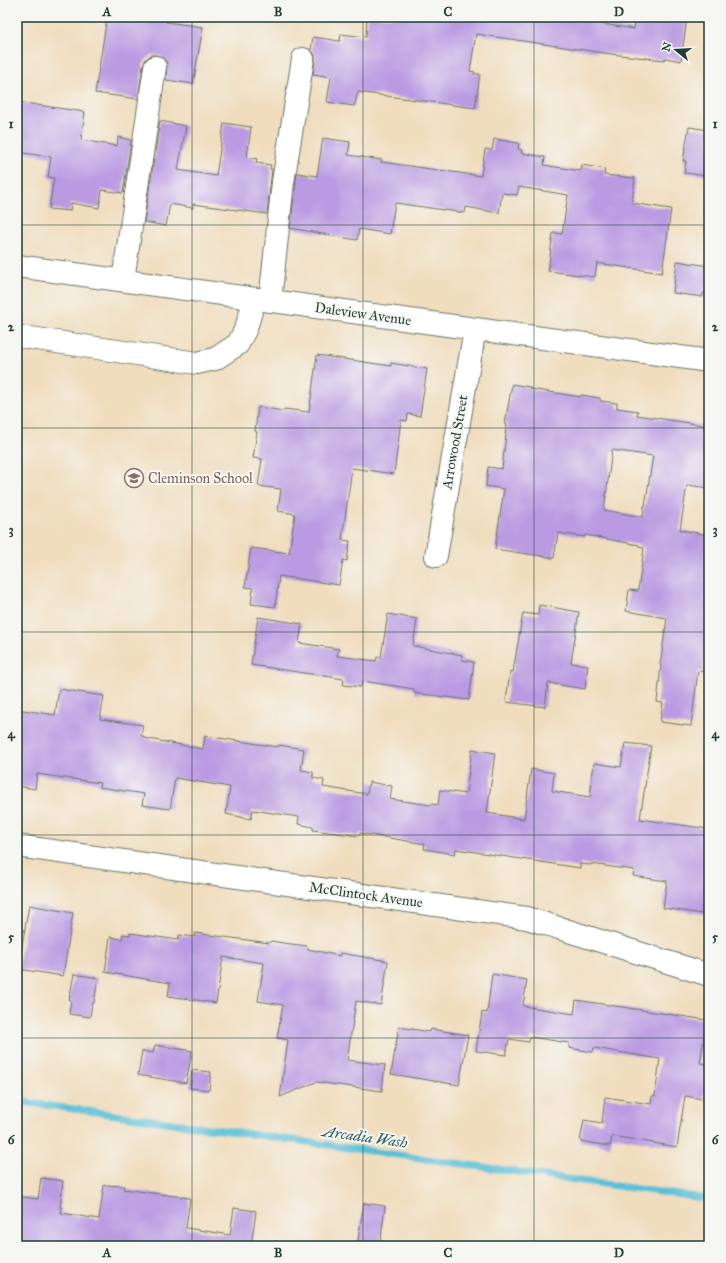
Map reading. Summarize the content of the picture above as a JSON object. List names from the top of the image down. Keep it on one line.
{"streets":{"street":["Daleview Avenue","Arrowood Street","McClintock Avenue"]},"crossings":[["Daleview Avenue","Arrowood Street"]],"water":["Arcadia Wash"],"places":{"school or university":["Cleminson School"]},"north":"left","grid":{"columns":["A","B","C","D"],"rows":["1","2","3","4","5","6"]}}
